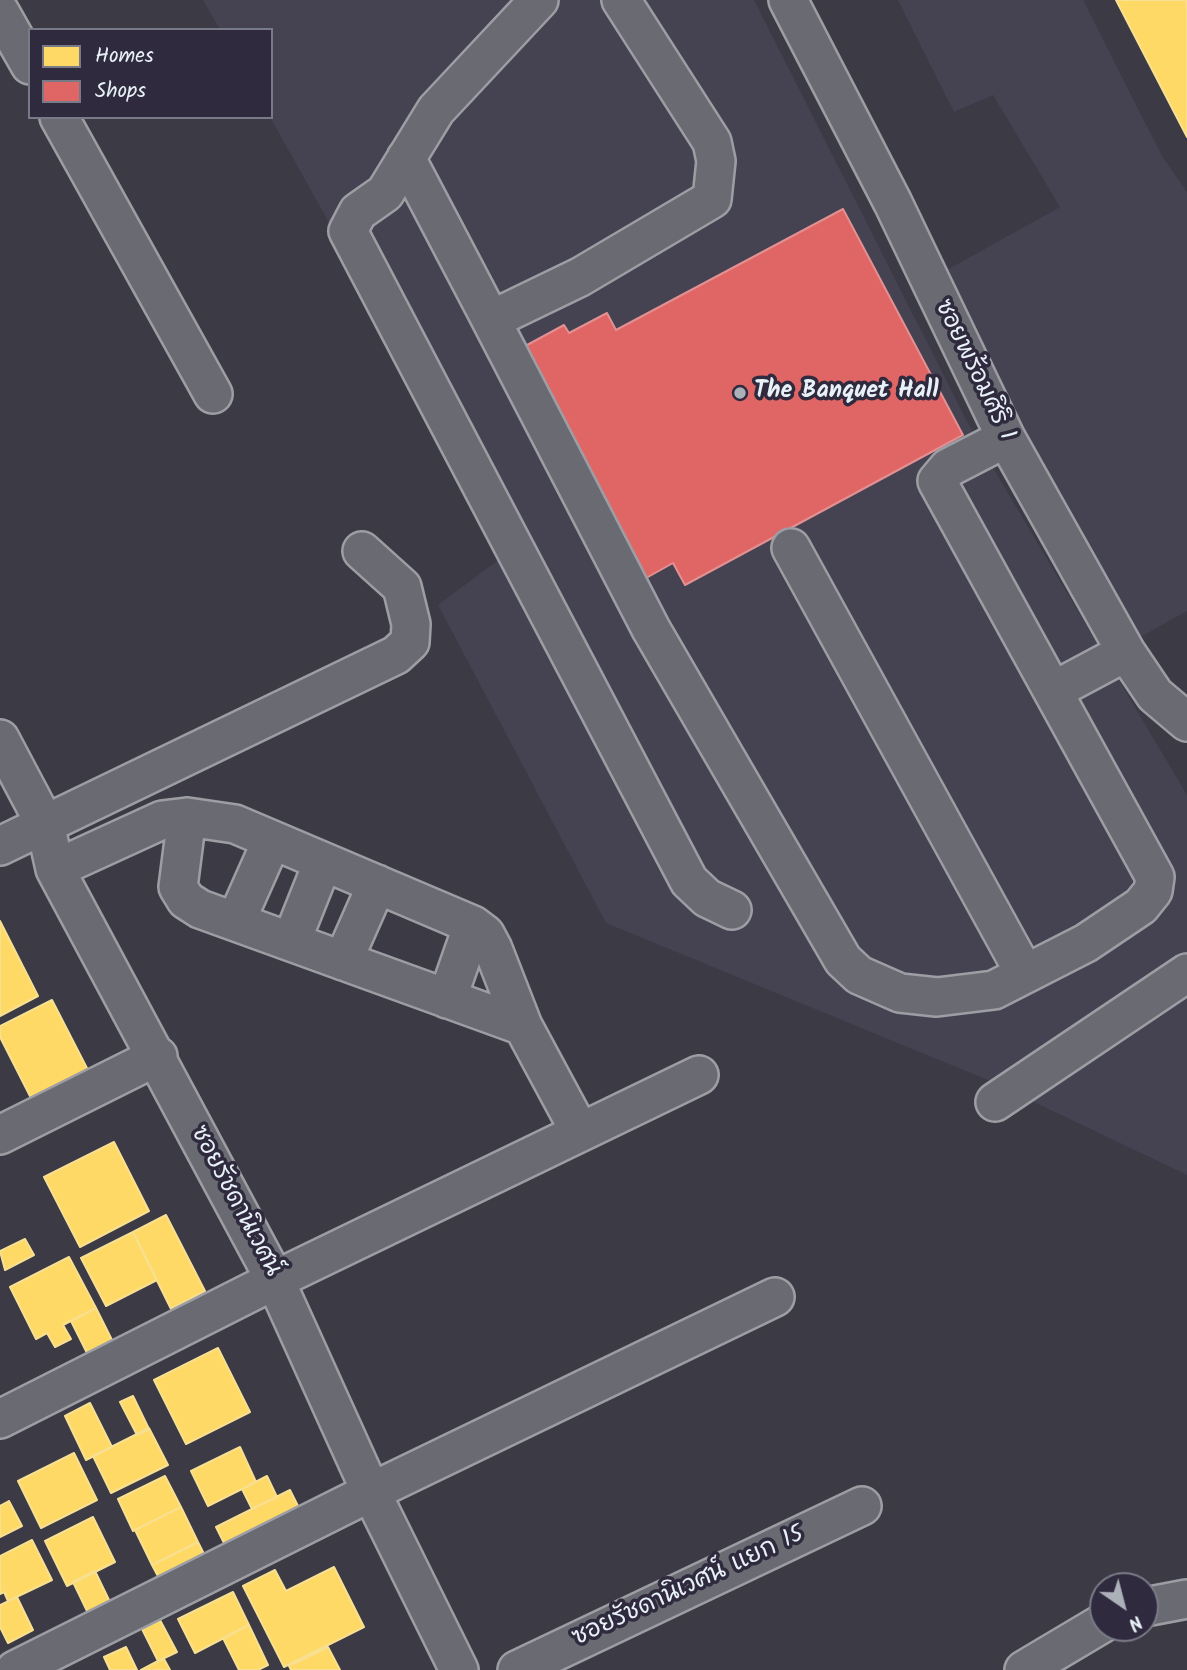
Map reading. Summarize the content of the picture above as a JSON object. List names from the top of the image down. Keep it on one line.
{"streets":{"street":["ซอยพร้อมศิริ 1","ซอยรัชดานิเวศน์","ซอยรัชดานิเวศน์ แยก 15"]},"places":["The Banquet Hall"],"legend":["Homes","Shops"],"north":"bottom right"}
